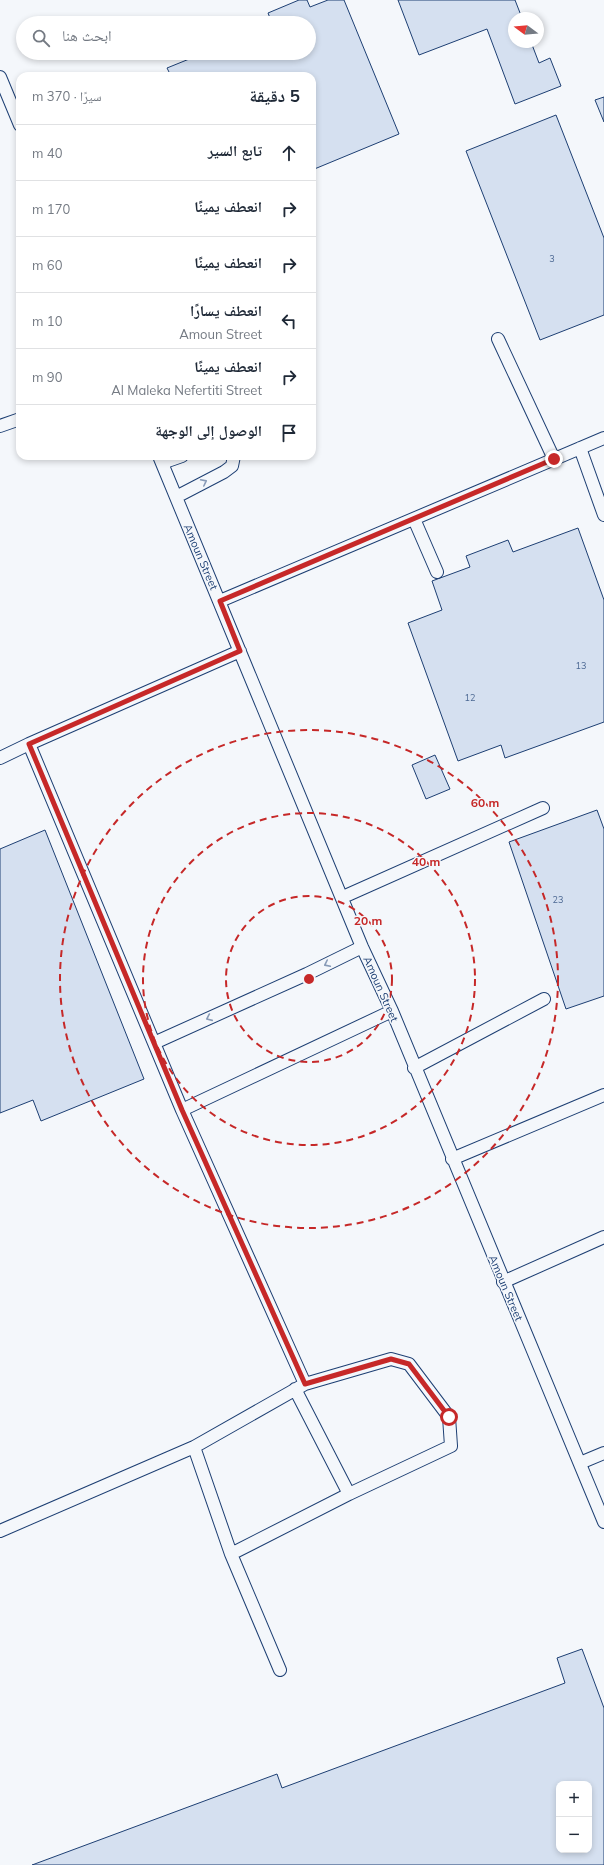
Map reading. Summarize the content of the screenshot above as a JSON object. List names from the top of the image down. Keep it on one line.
{"streets":{"lane":["Amoun Street"]},"house_numbers":["3","13","12","23"],"north":"left","page":{"search":"ابحث هنا","heading":["5 دقيقة","سيرًا · 370 m"],"list":[["تابع السير","40 m"],["انعطف يمينًا","170 m"],["انعطف يمينًا","60 m"],["انعطف يسارًا","Amoun Street","10 m"],["انعطف يمينًا","Al Maleka Nefertiti Street","90 m"],"الوصول إلى الوجهة"],"map_buttons":["+","−"]},"rings":["60 m","40 m","20 m"]}
